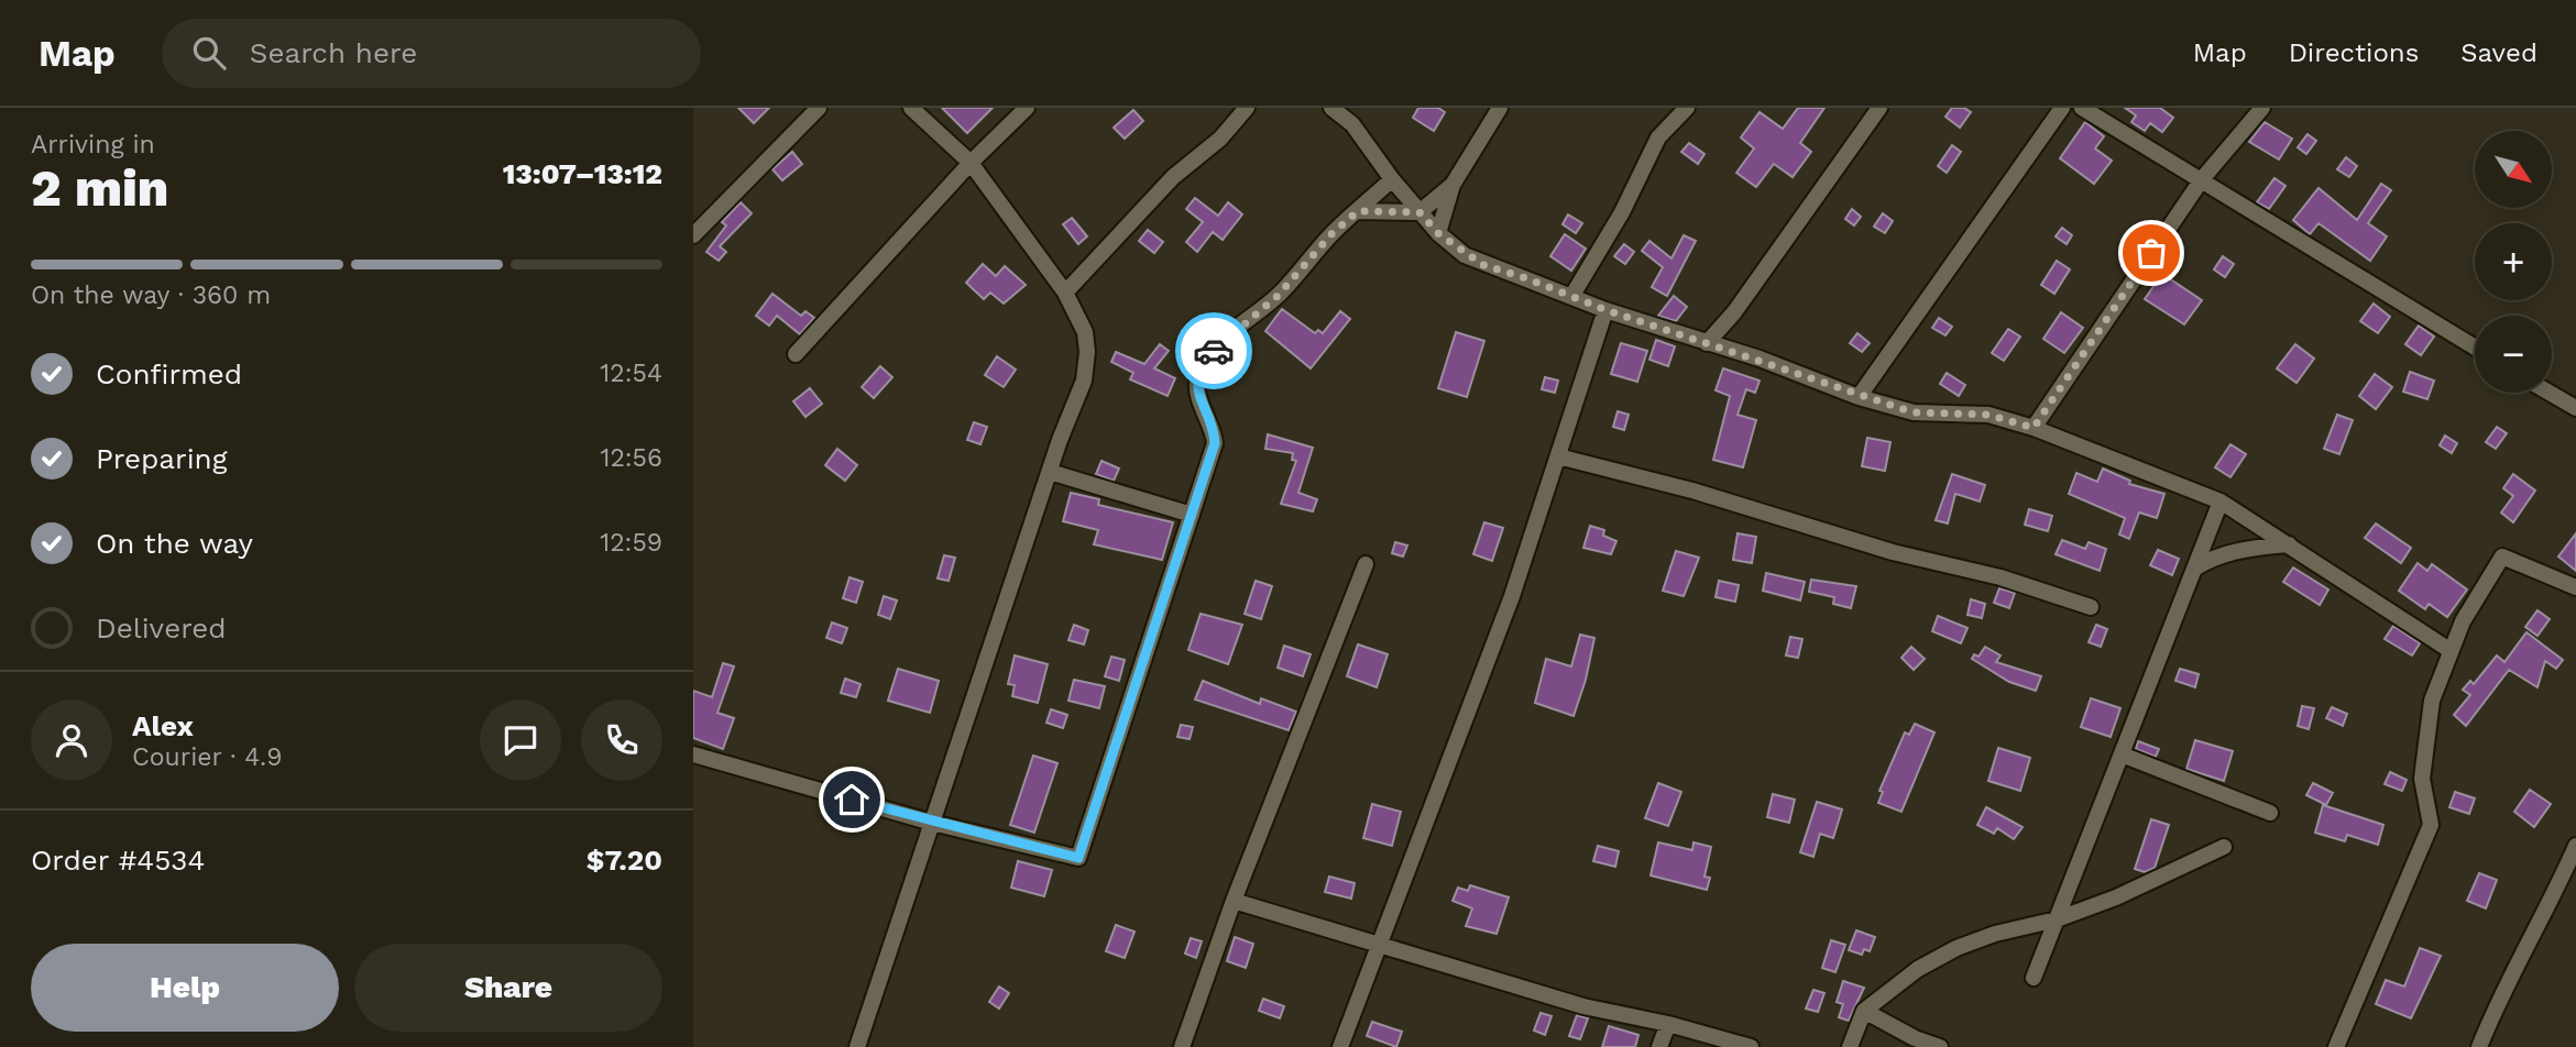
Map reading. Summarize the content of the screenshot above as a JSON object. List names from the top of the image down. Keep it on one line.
{"north":"bottom right","page":{"header":"Map","search":"Search here","nav":["Map","Directions","Saved"],"heading":["2 min","Arriving in","13:07–13:12"],"panel":["Alex","Courier · 4.9","Order #4534","$7.20"],"map_buttons":["+","−"],"bar":"On the way · 360 m","list":[["Confirmed","12:54"],["Preparing","12:56"],["On the way","12:59"],"Delivered"],"buttons":["Help","Share"]}}
